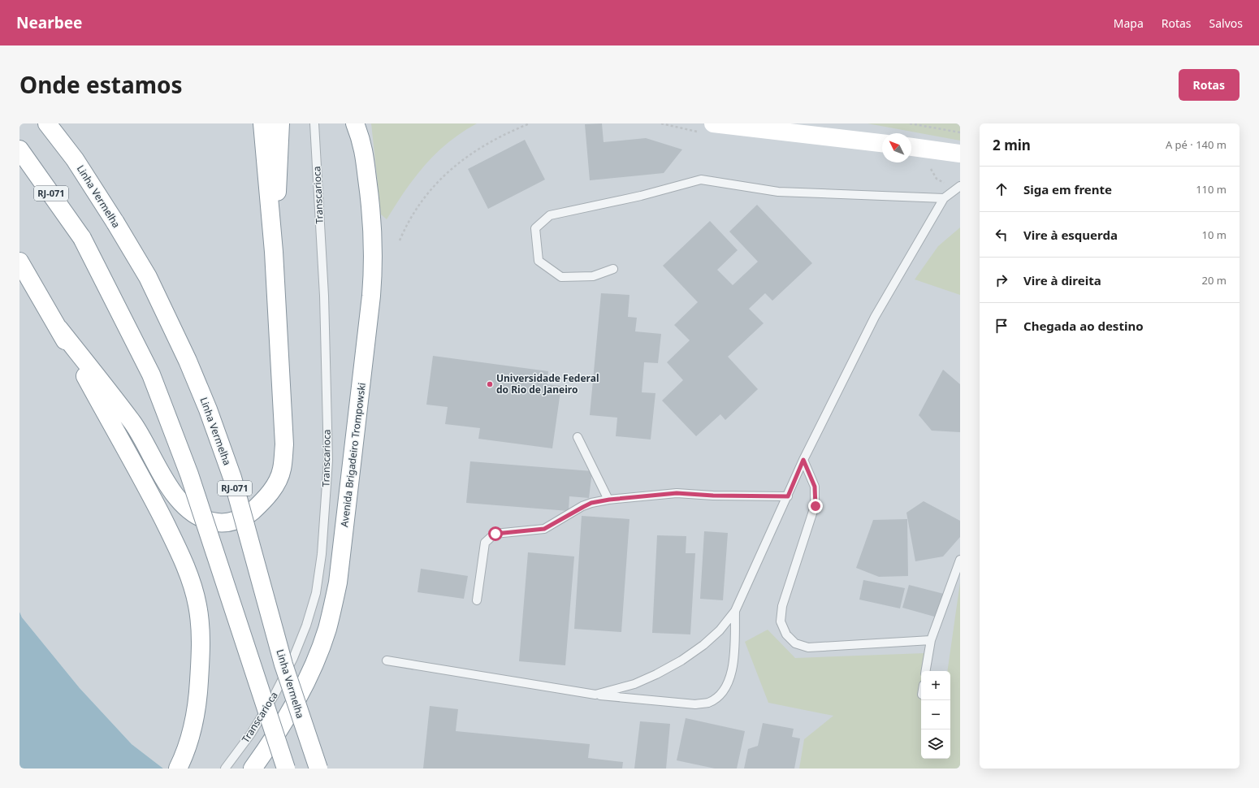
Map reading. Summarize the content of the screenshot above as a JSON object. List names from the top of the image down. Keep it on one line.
{"streets":{"main road":["RJ-071","Linha Vermelha","Avenida Brigadeiro Trompowski"],"lane":["Transcarioca"]},"places":["Universidade Federal do Rio de Janeiro"],"north":"top left","page":{"header":"Nearbee","nav":["Mapa","Rotas","Salvos"],"title":"Onde estamos","buttons":"Rotas","heading":["2 min","A pé · 140 m"],"list":[["Siga em frente","110 m"],["Vire à esquerda","10 m"],["Vire à direita","20 m"],"Chegada ao destino"],"map_buttons":["+","−"]}}
